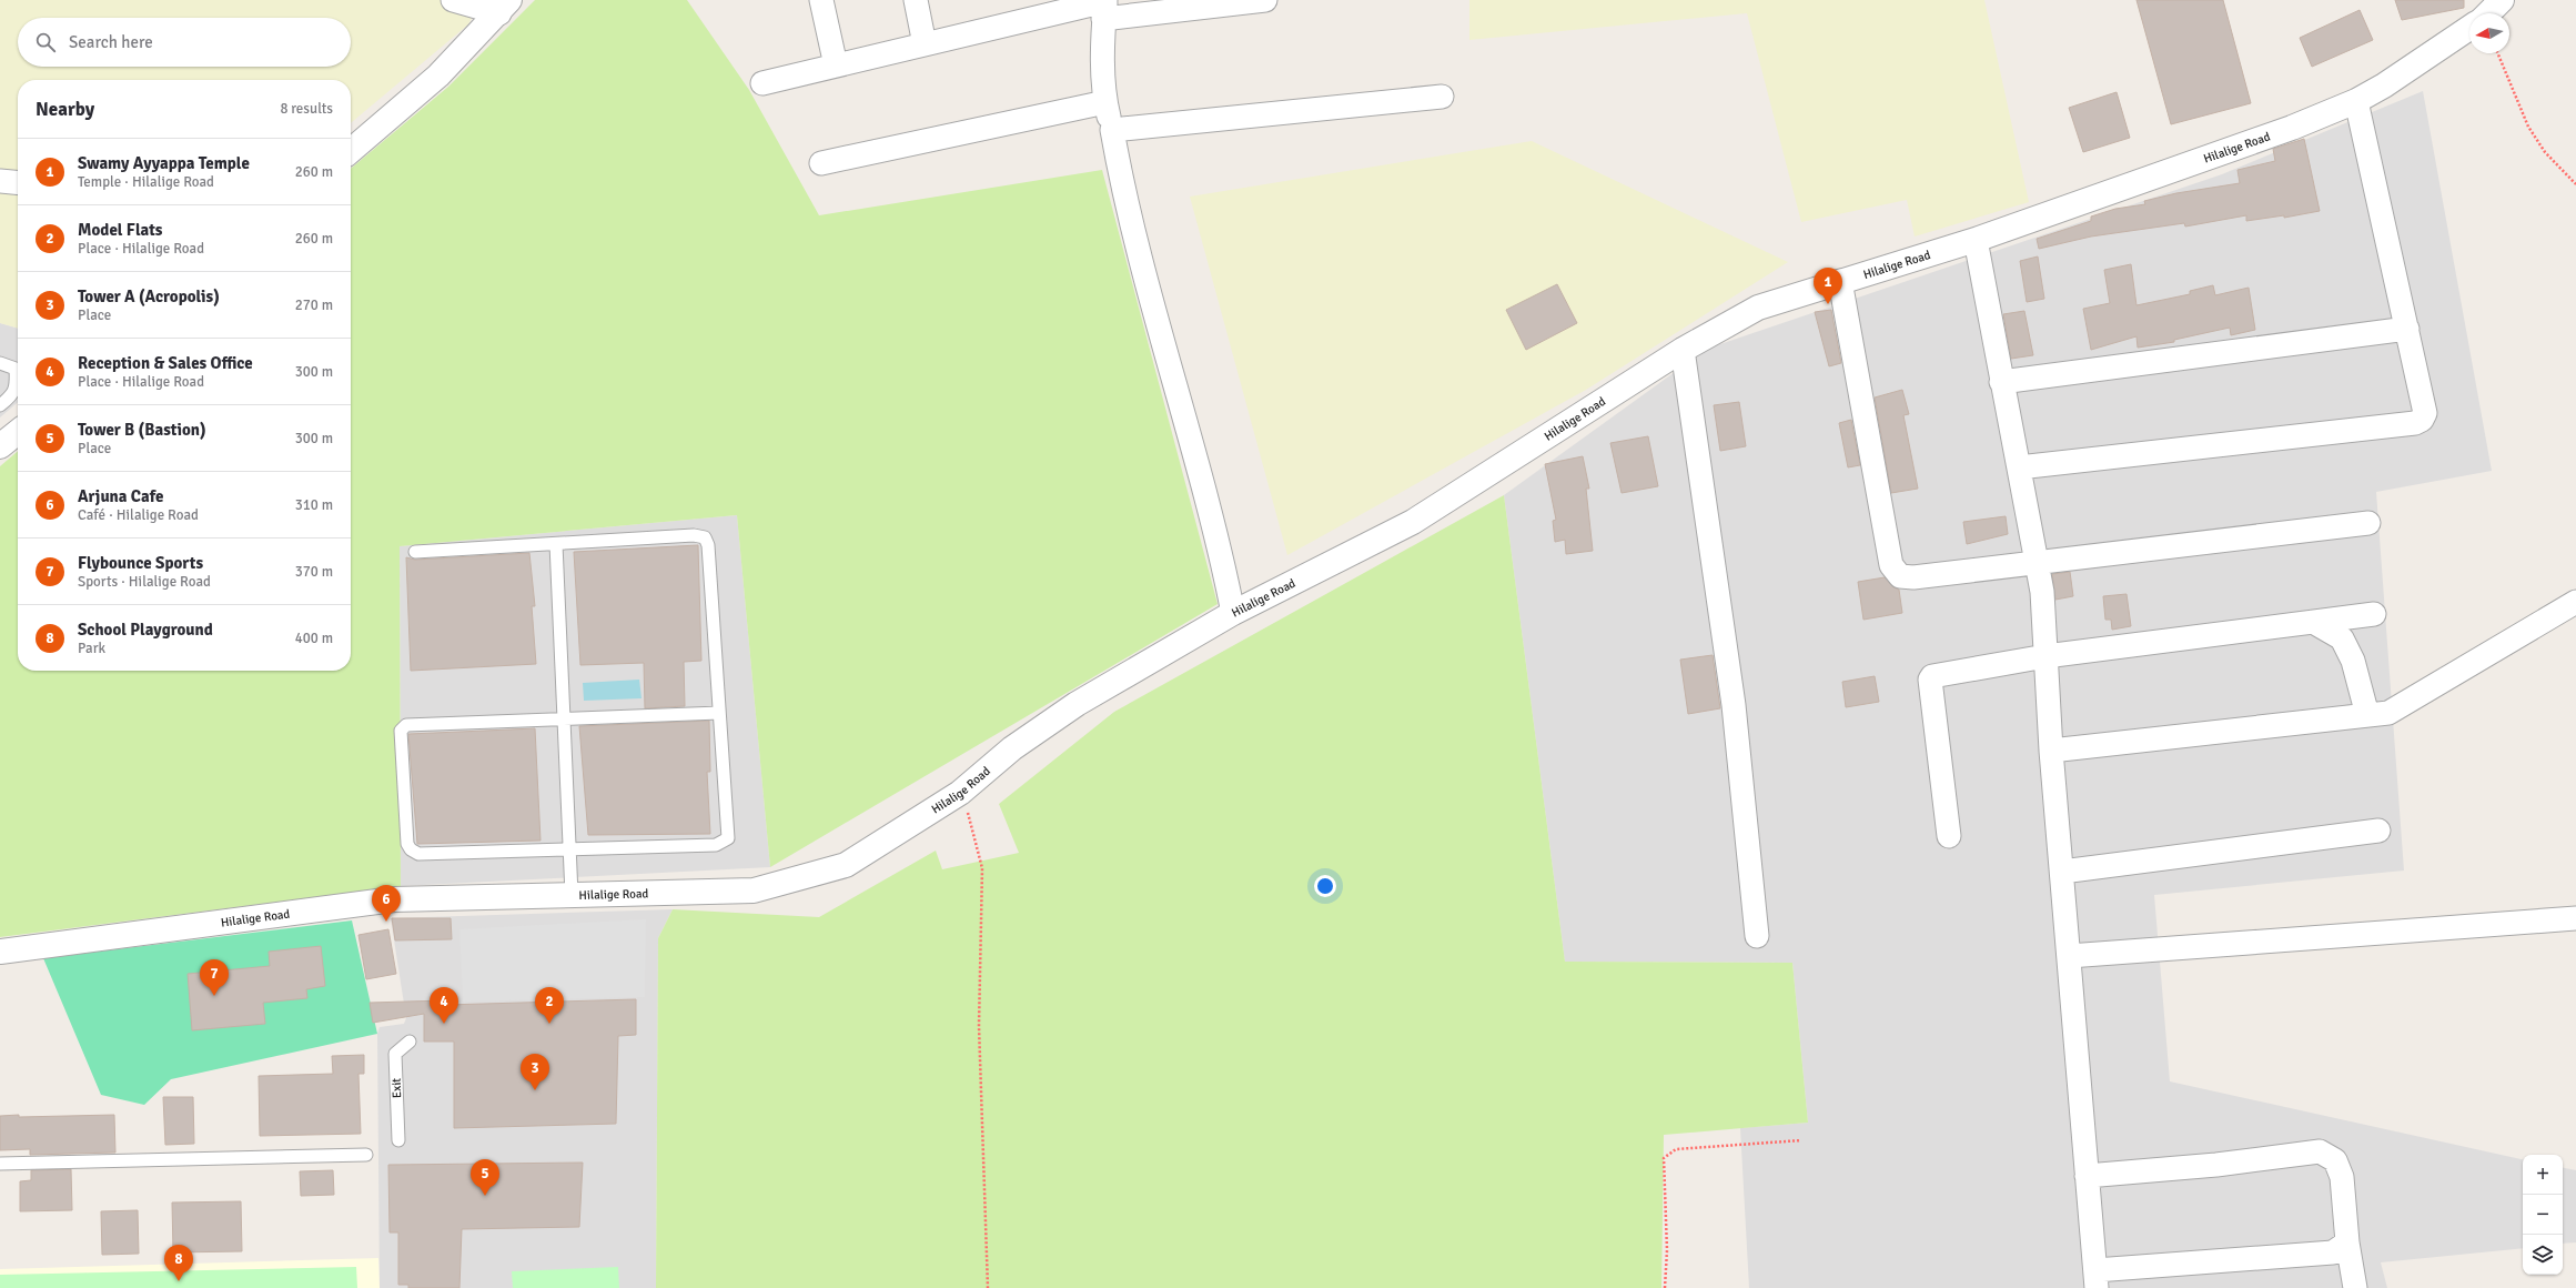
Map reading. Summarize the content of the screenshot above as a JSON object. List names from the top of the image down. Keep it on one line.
{"streets":{"street":["Hilalige Road"],"lane":["Exit"]},"north":"left","page":{"search":"Search here","heading":["Nearby","8 results"],"list":[{"mark":"1","name":"Swamy Ayyappa Temple","note":"Temple · Hilalige Road","value":"260 m"},{"mark":"2","name":"Model Flats","note":"Place · Hilalige Road","value":"260 m"},{"mark":"3","name":"Tower A (Acropolis)","note":"Place","value":"270 m"},{"mark":"4","name":"Reception & Sales Office","note":"Place · Hilalige Road","value":"300 m"},{"mark":"5","name":"Tower B (Bastion)","note":"Place","value":"300 m"},{"mark":"6","name":"Arjuna Cafe","note":"Café · Hilalige Road","value":"310 m"},{"mark":"7","name":"Flybounce Sports","note":"Sports · Hilalige Road","value":"370 m"},{"mark":"8","name":"School Playground","note":"Park","value":"400 m"}],"pins":["1","6","7","2","4","3","5","8"],"map_buttons":["+","−"]}}
